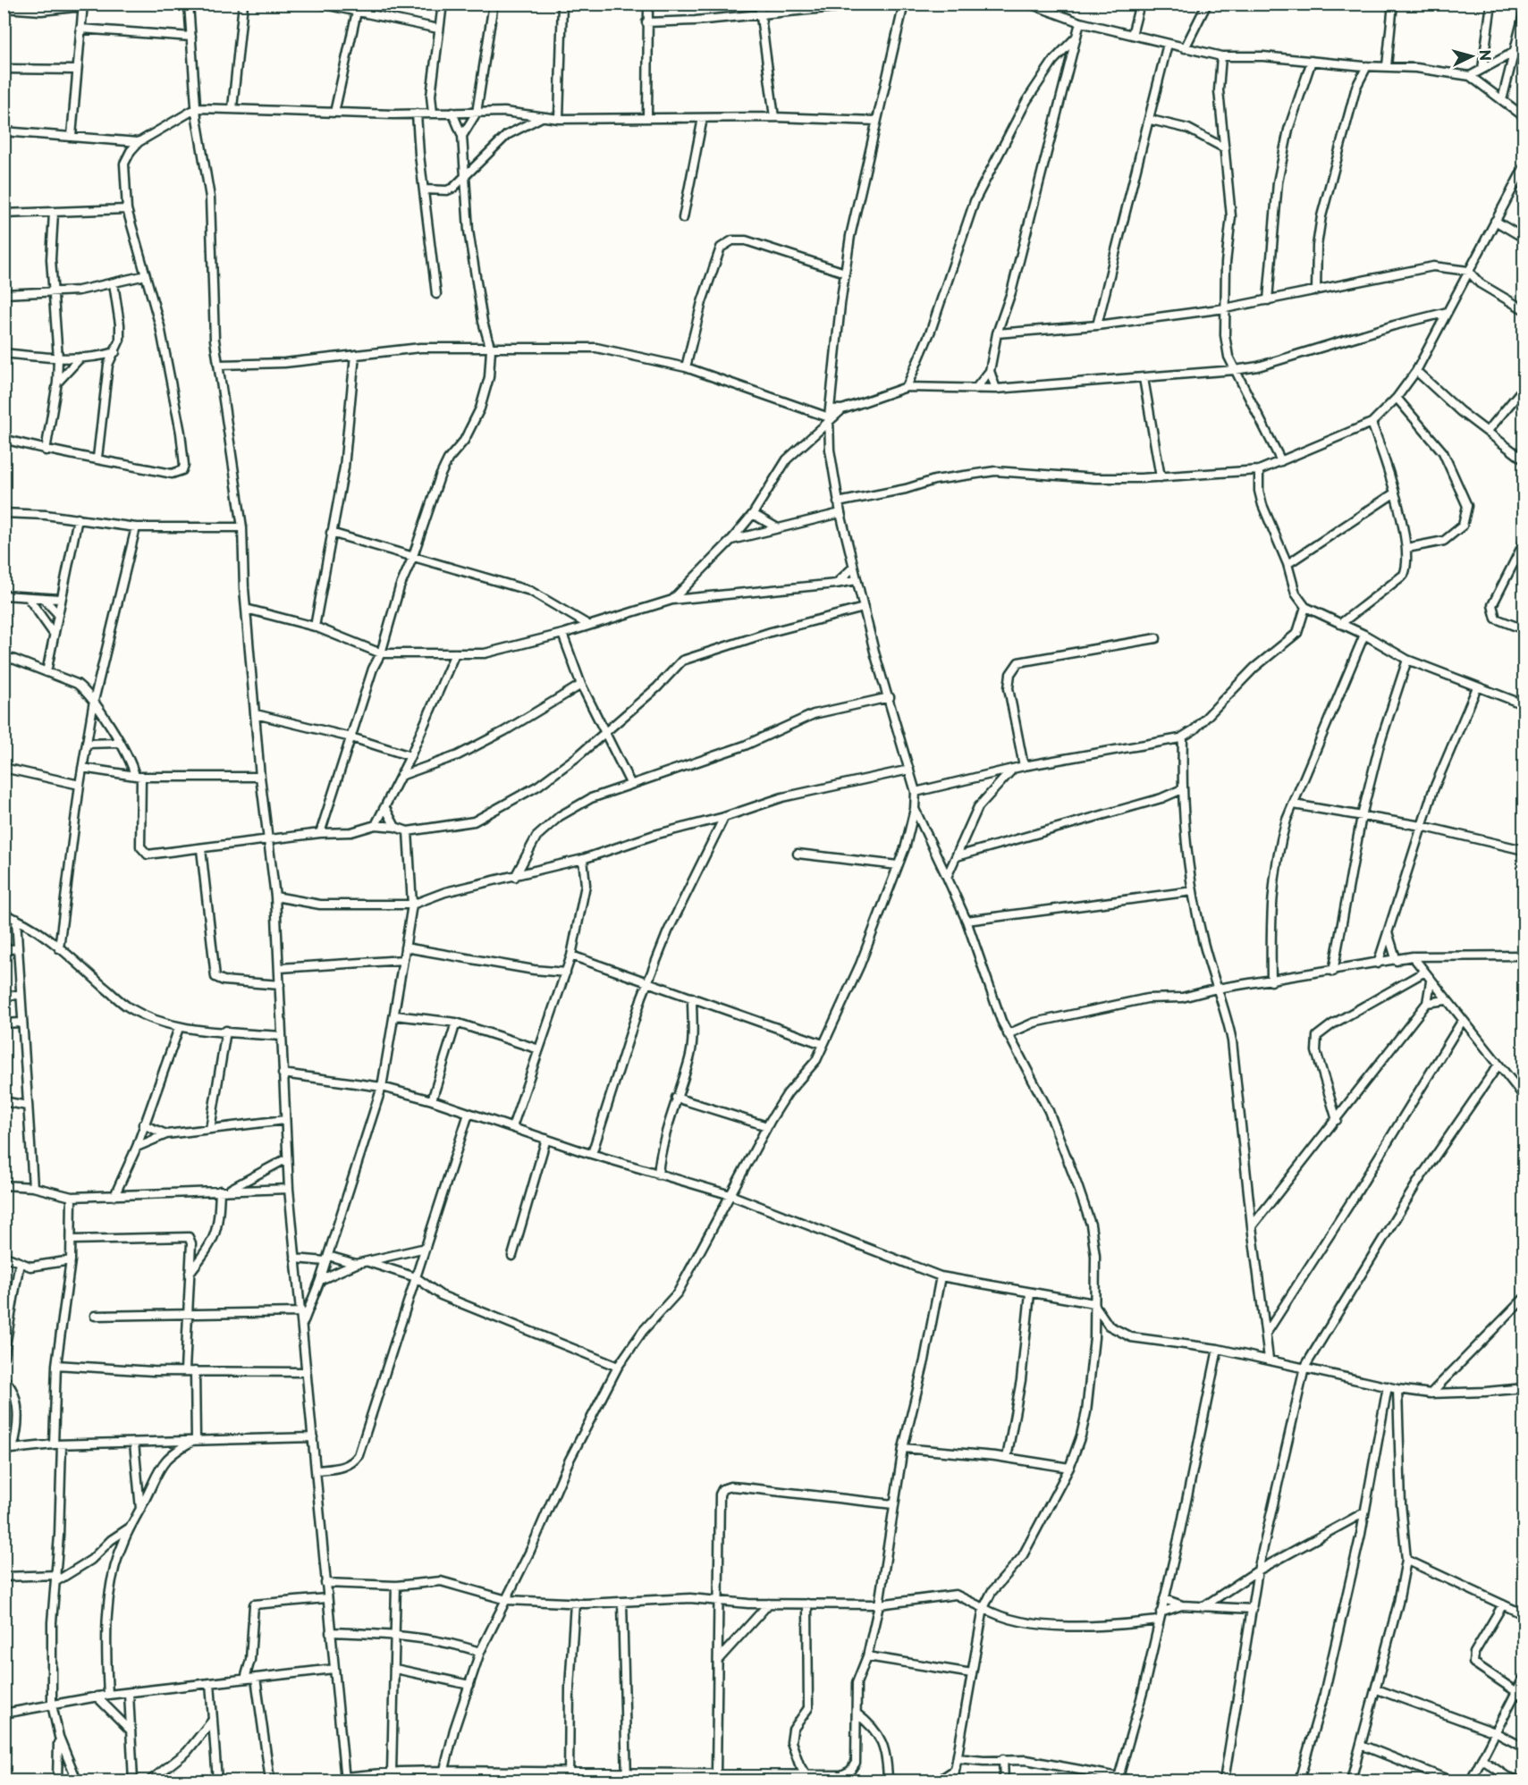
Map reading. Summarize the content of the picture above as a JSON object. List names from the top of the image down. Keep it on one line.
{"north":"right"}
